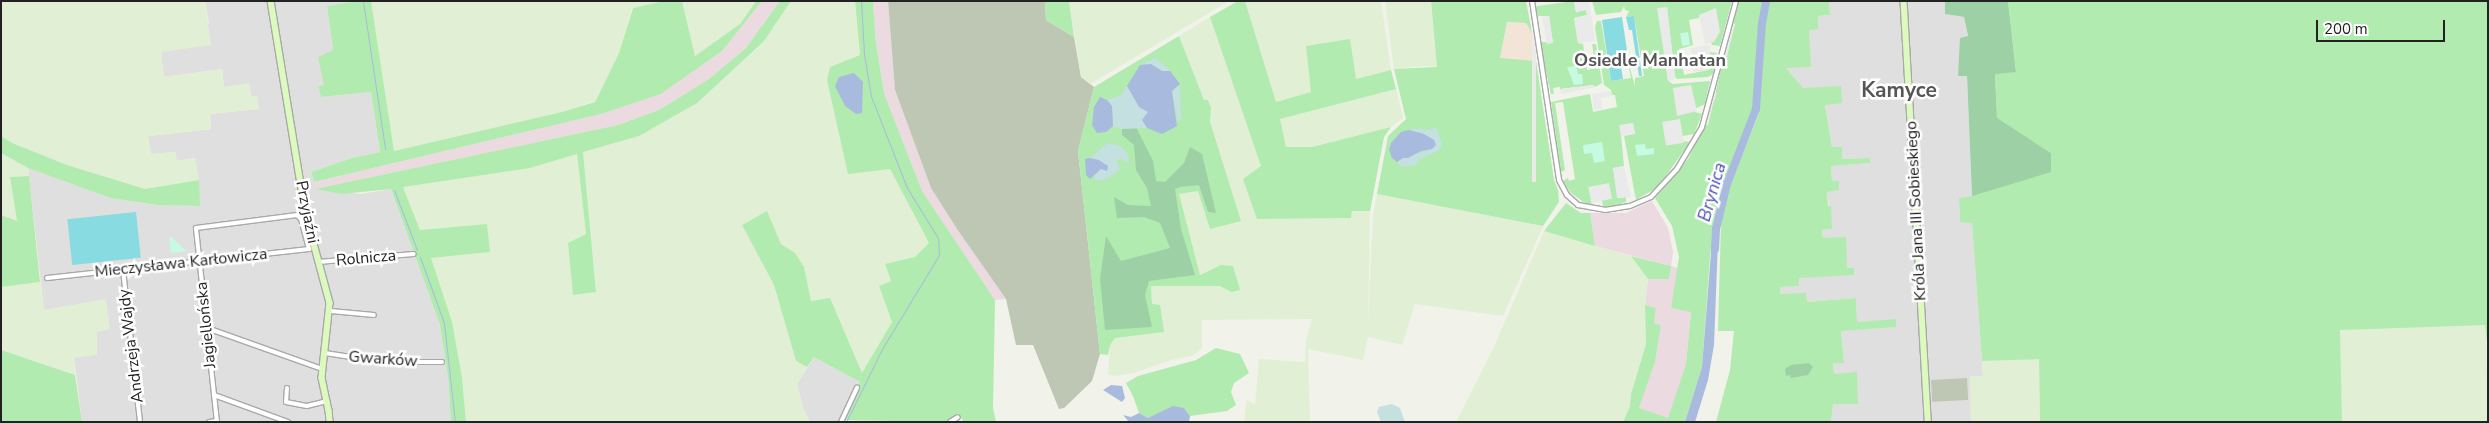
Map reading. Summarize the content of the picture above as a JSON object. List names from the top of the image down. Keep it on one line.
{"streets":{"street":["Króla Jana III Sobieskiego","Przyjaźni","Rolnicza","Mieczysława Karłowicza","Jagiellońska","Andrzeja Wajdy","Gwarków"]},"crossings":[["Przyjaźni","Rolnicza"],["Przyjaźni","Mieczysława Karłowicza"],["Przyjaźni","Jagiellońska"],["Przyjaźni","Gwarków"],["Mieczysława Karłowicza","Jagiellońska"],["Mieczysława Karłowicza","Andrzeja Wajdy"]],"districts":["Osiedle Manhatan","Kamyce"],"water":["Brynica"],"scale_bar":"200 m"}
